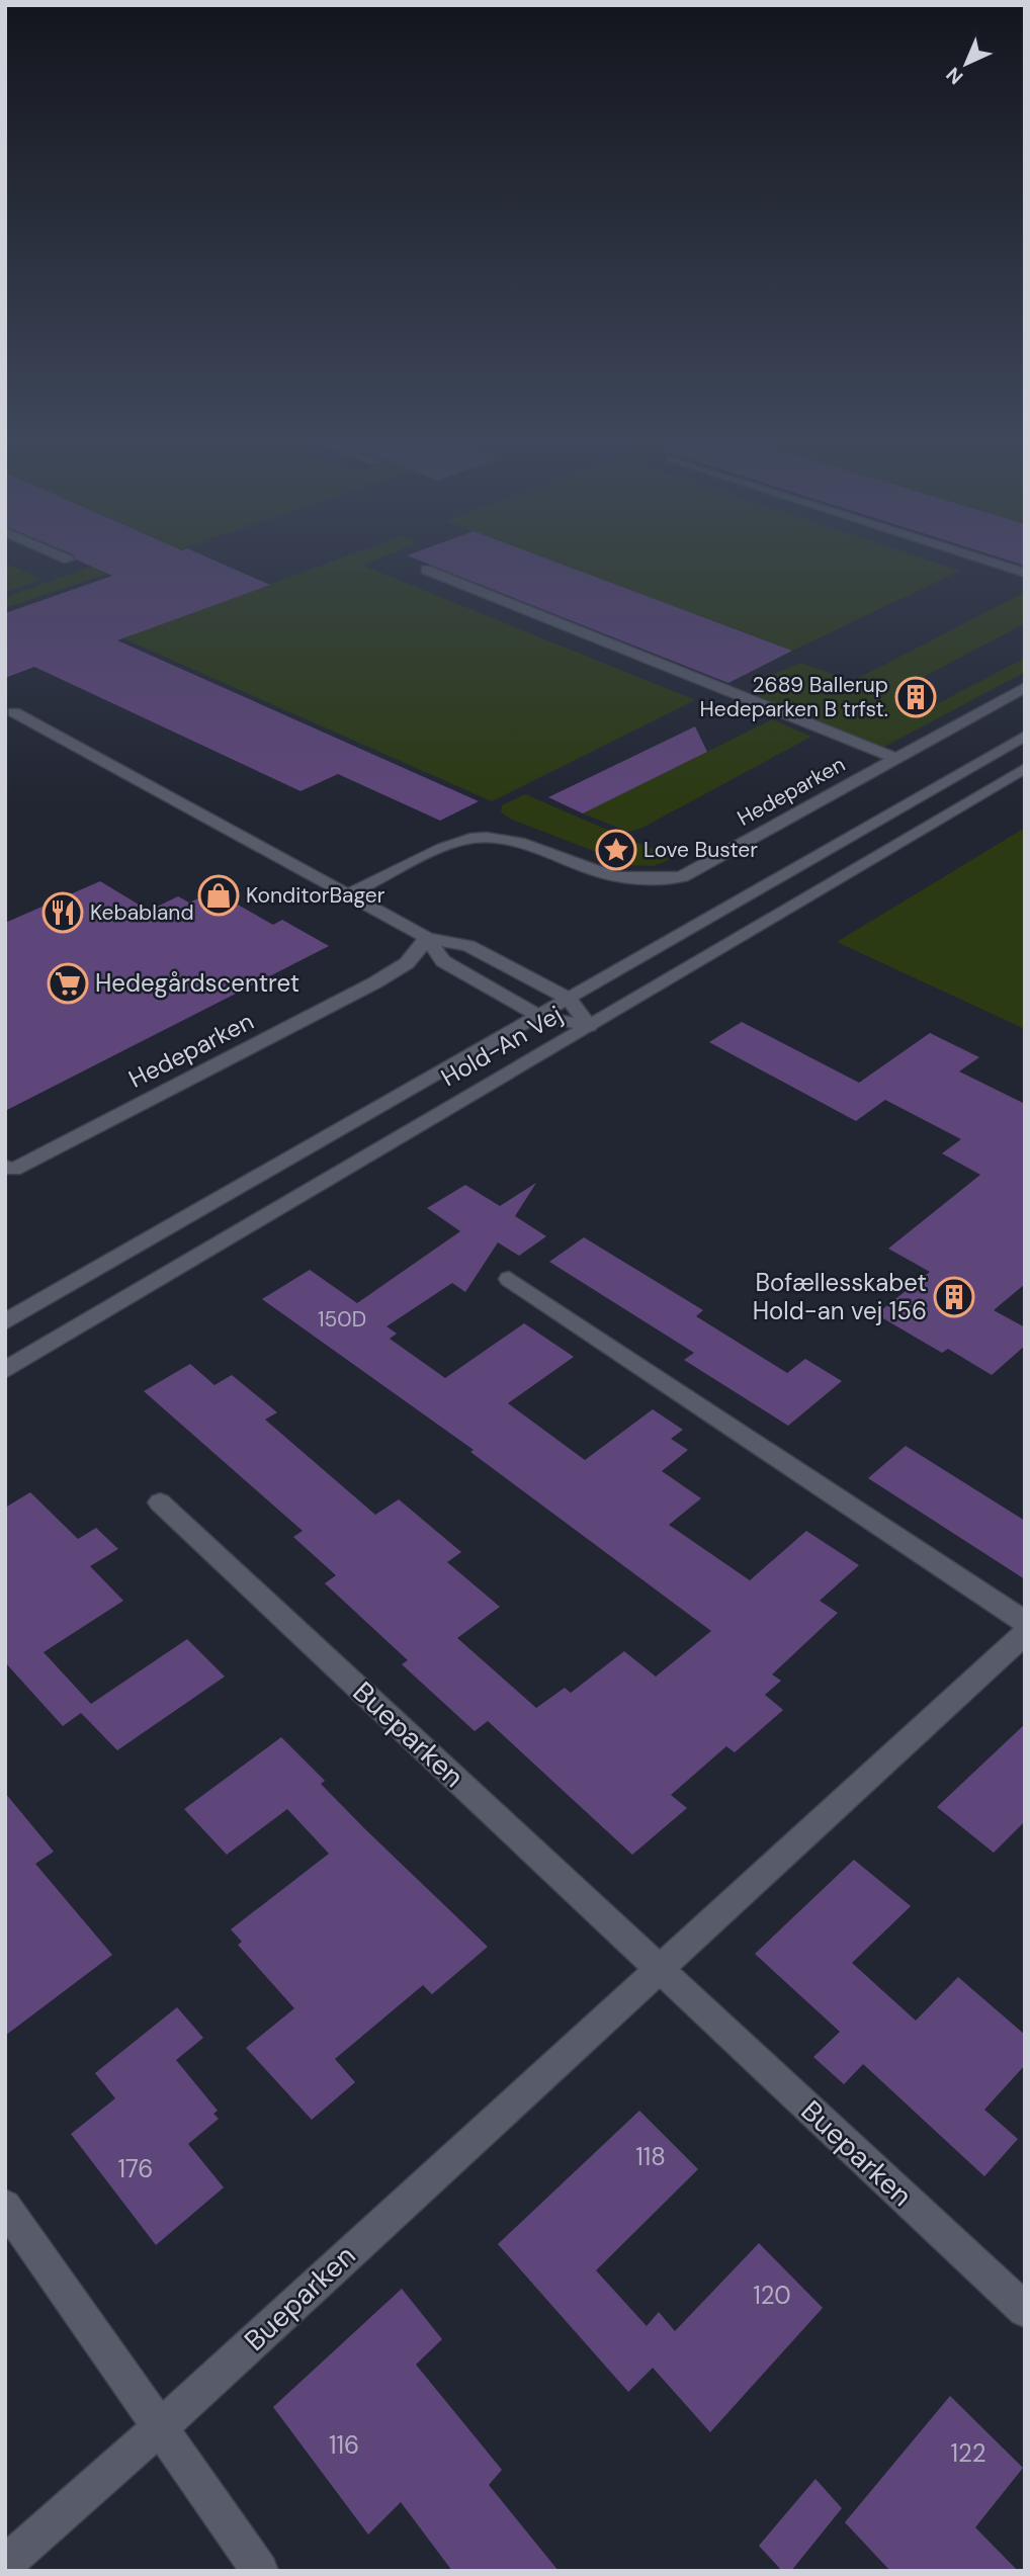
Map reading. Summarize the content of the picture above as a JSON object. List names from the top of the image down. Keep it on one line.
{"streets":{"street":["Hedeparken","Hold-An Vej","Bueparken"]},"places":{"building":["2689 Ballerup Hedeparken B trfst.","Bofællesskabet Hold-an vej 156"],"place":["Love Buster"],"shop":["KonditorBager"],"restaurant":["Kebabland"],"supermarket":["Hedegårdscentret"]},"house_numbers":["150D","118","176","120","116","122"],"north":"bottom left"}
